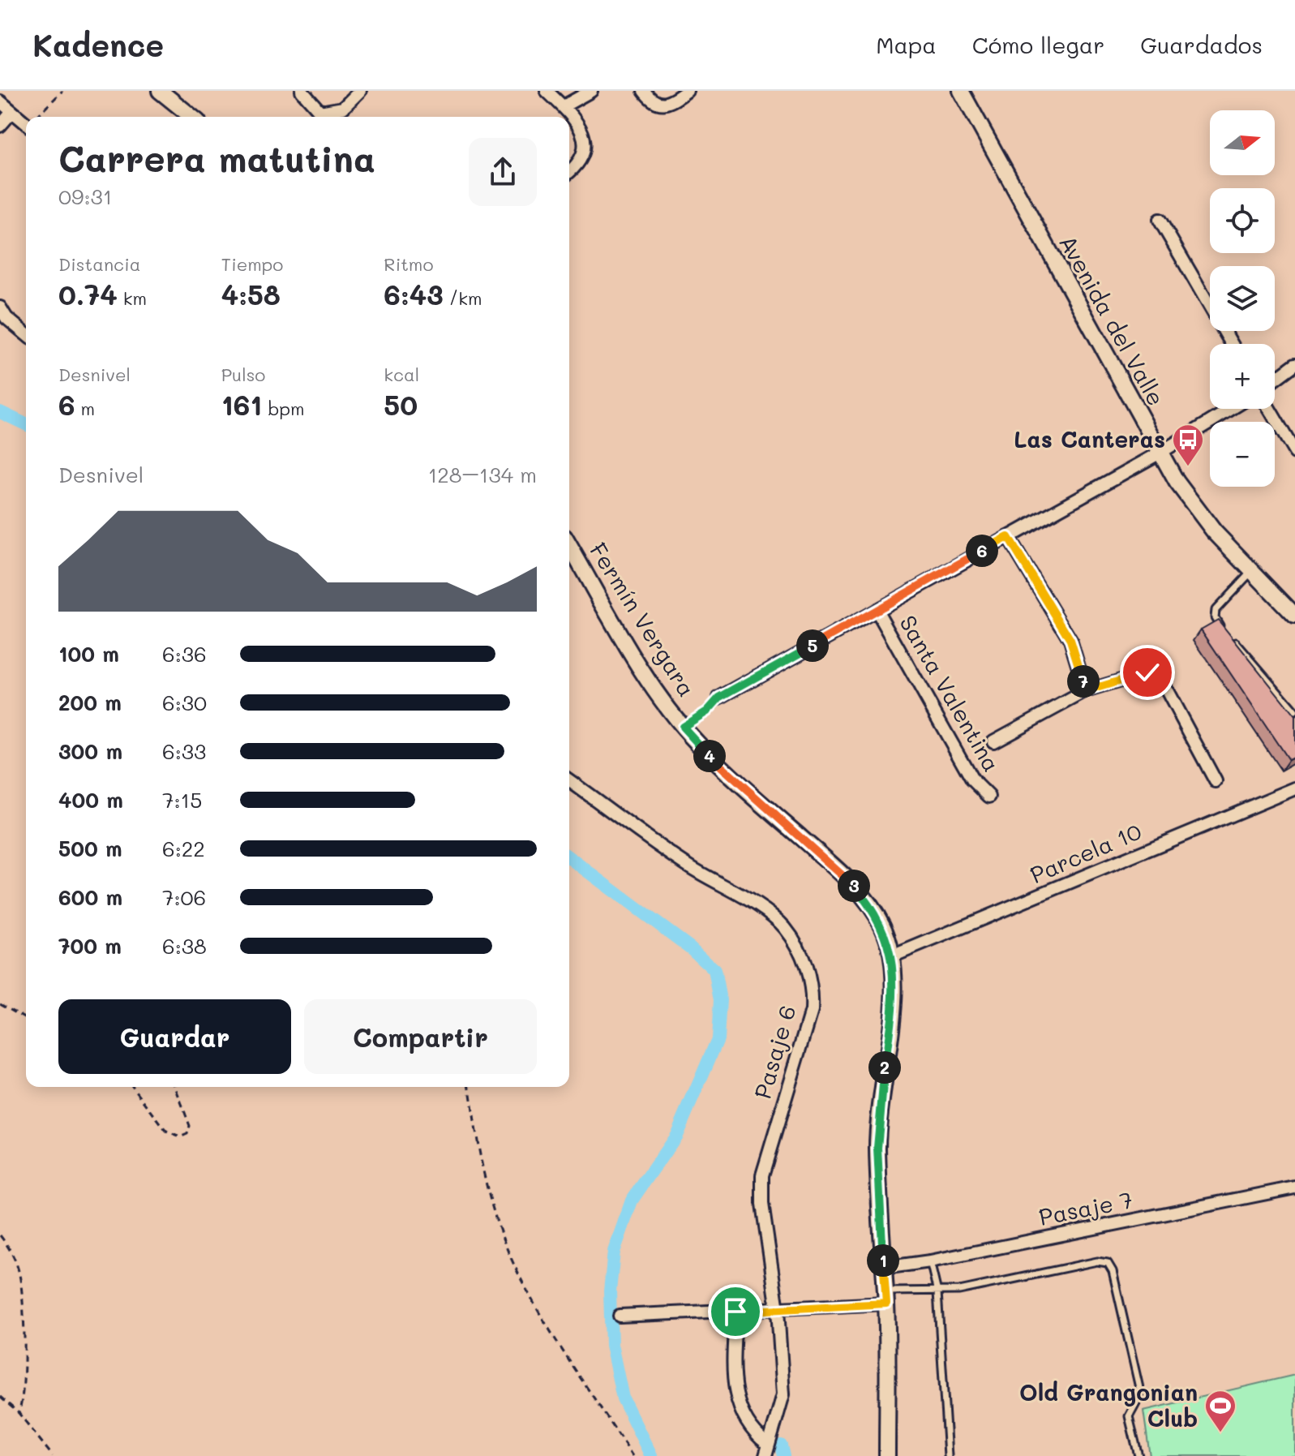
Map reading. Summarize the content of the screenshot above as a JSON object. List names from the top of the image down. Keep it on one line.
{"streets":{"street":["Avenida del Valle","Fermín Vergara","Santa Valentina","Parcela 10","Pasaje 6","Pasaje 7"]},"crossings":[["Fermín Vergara","Parcela 10"],["Fermín Vergara","Pasaje 7"]],"places":{"bus stop":["Las Canteras"],"sports":["Old Grangonian Club"]},"north":"right","page":{"header":"Kadence","nav":["Mapa","Cómo llegar","Guardados"],"map_buttons":["+","−"],"heading":["Carrera matutina","09:31"],"stats":[["Distancia","0.74 km"],["Tiempo","4:58"],["Ritmo","6:43 /km"],["Desnivel","6 m"],["Pulso","161 bpm"],["kcal","50"]],"chart":["Desnivel","128–134 m"],"pins":["6","5","7","4","3","2","1"],"list":[{"name":"100 m","note":"6:36"},{"name":"200 m","note":"6:30"},{"name":"300 m","note":"6:33"},{"name":"400 m","note":"7:15"},{"name":"500 m","note":"6:22"},{"name":"600 m","note":"7:06"},{"name":"700 m","note":"6:38"}],"buttons":["Guardar","Compartir"]}}
